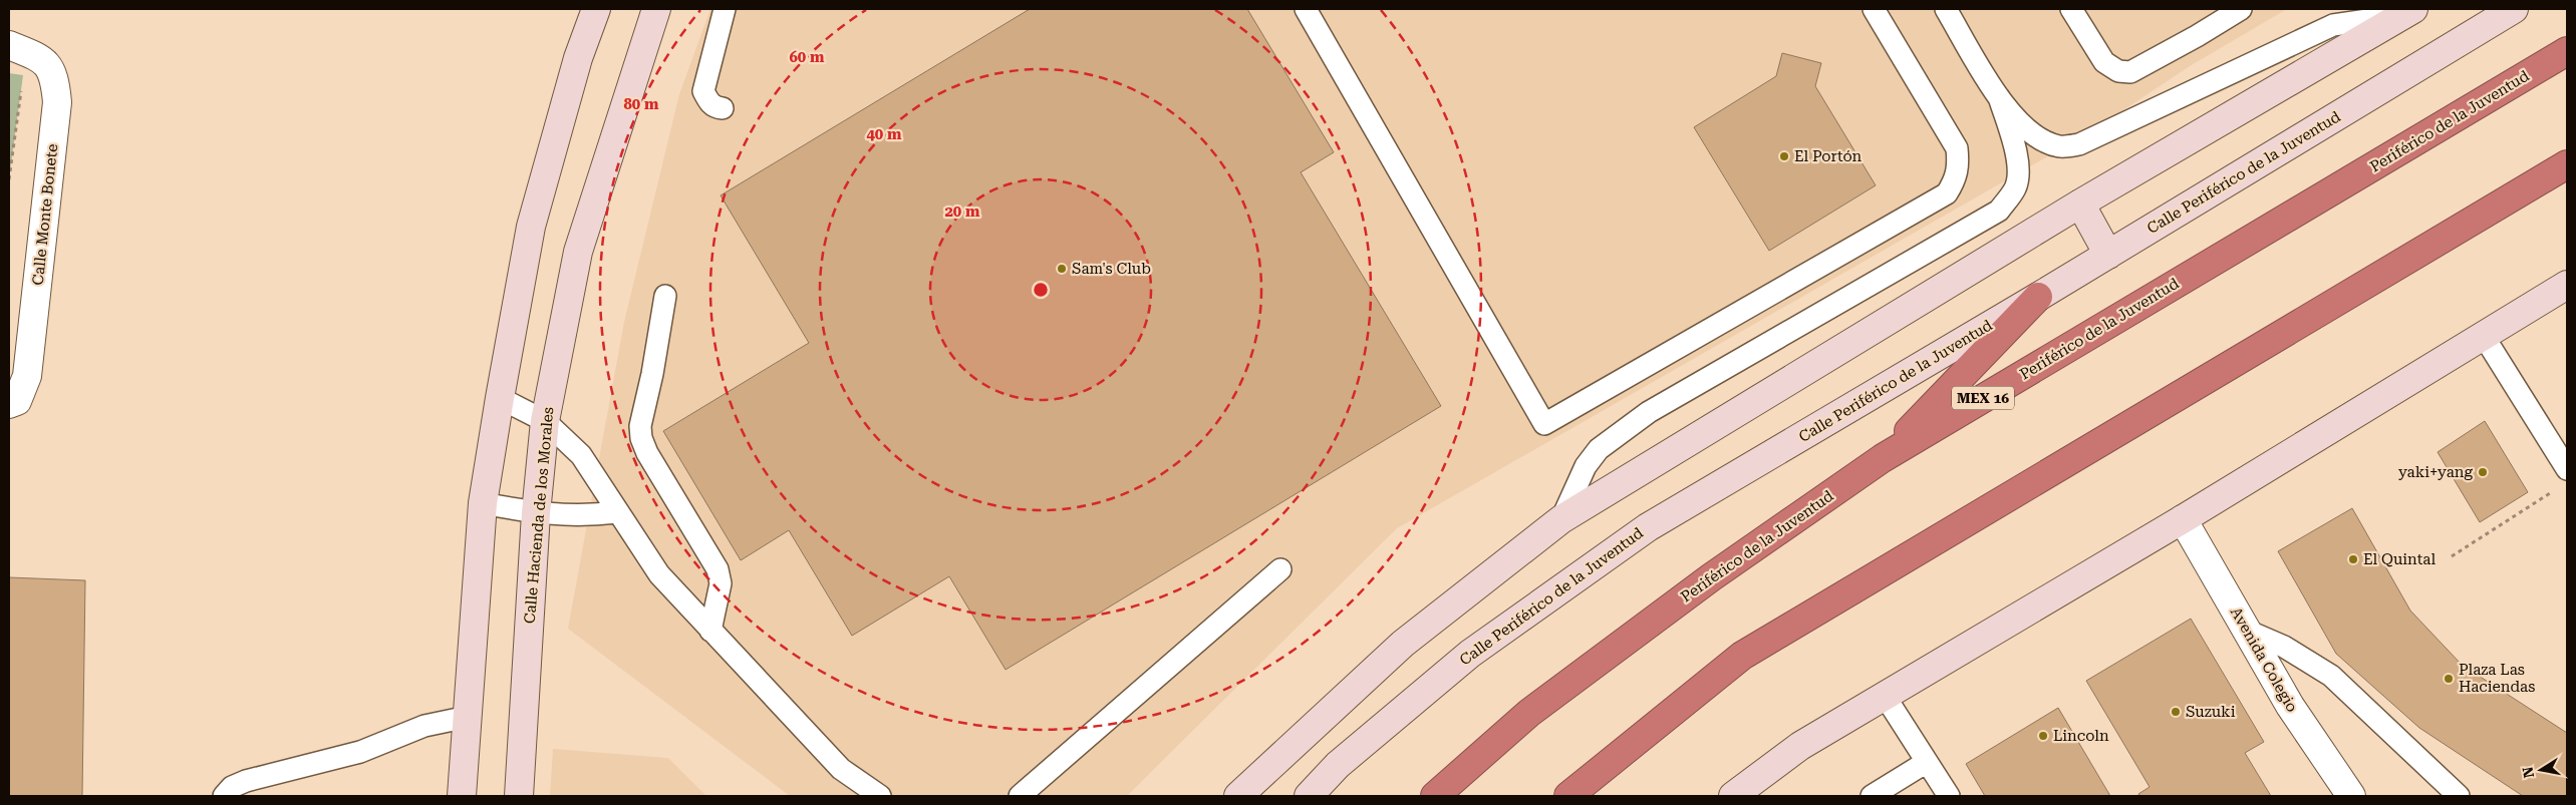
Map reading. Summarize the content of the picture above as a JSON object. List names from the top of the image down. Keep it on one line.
{"streets":{"highway":["Periférico de la Juventud","MEX 16"],"street":["Calle Periférico de la Juventud","Calle Monte Bonete","Calle Hacienda de los Morales","Avenida Colegio"]},"places":["El Portón","Sam's Club","yaki+yang","El Quintal","Plaza Las Haciendas","Suzuki","Lincoln"],"north":"left","rings":["60 m","80 m","40 m","20 m"]}
